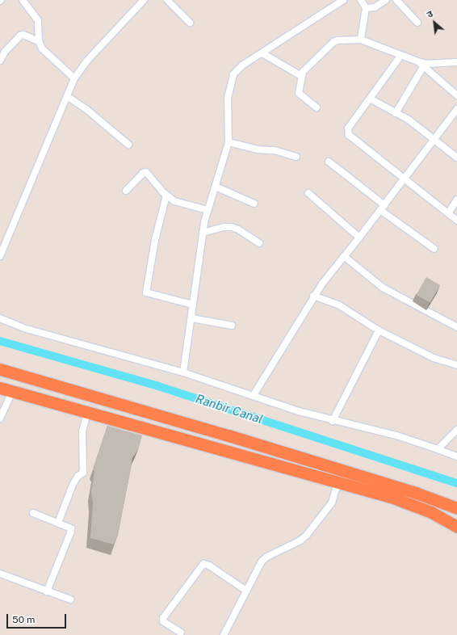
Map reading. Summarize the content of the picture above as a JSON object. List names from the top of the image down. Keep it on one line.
{"water":["Ranbir Canal"],"scale_bar":"50 m","north":"top left"}
